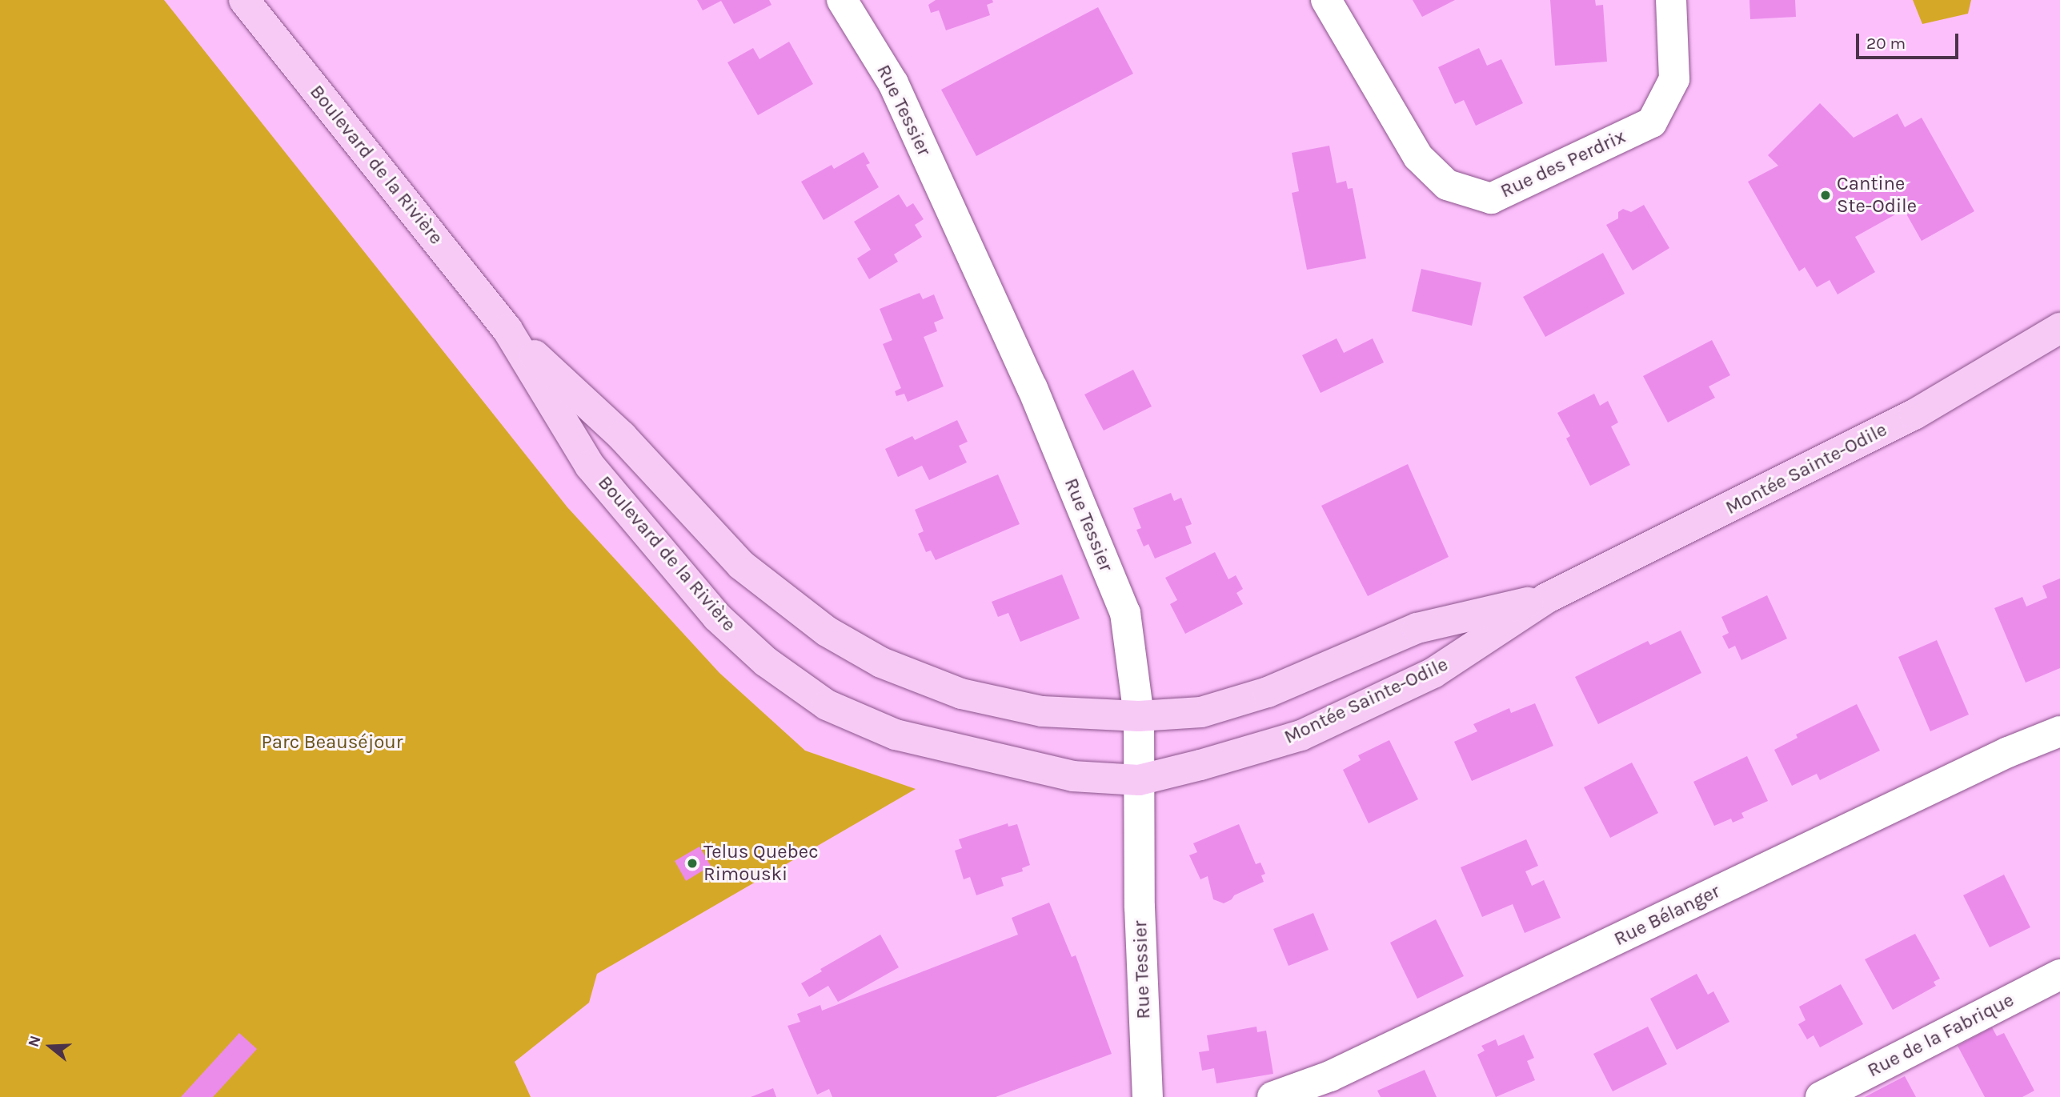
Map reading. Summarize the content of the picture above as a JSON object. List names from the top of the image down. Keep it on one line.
{"streets":{"main road":["Boulevard de la Rivière","Montée Sainte-Odile"],"street":["Rue Tessier","Rue des Perdrix","Rue Bélanger","Rue de la Fabrique"]},"crossings":[["Rue Tessier","Boulevard de la Rivière"],["Rue Tessier","Montée Sainte-Odile"],["Boulevard de la Rivière","Montée Sainte-Odile"]],"parks":["Parc Beauséjour"],"places":["Cantine Ste-Odile","Telus Quebec Rimouski"],"scale_bar":"20 m","north":"left"}
